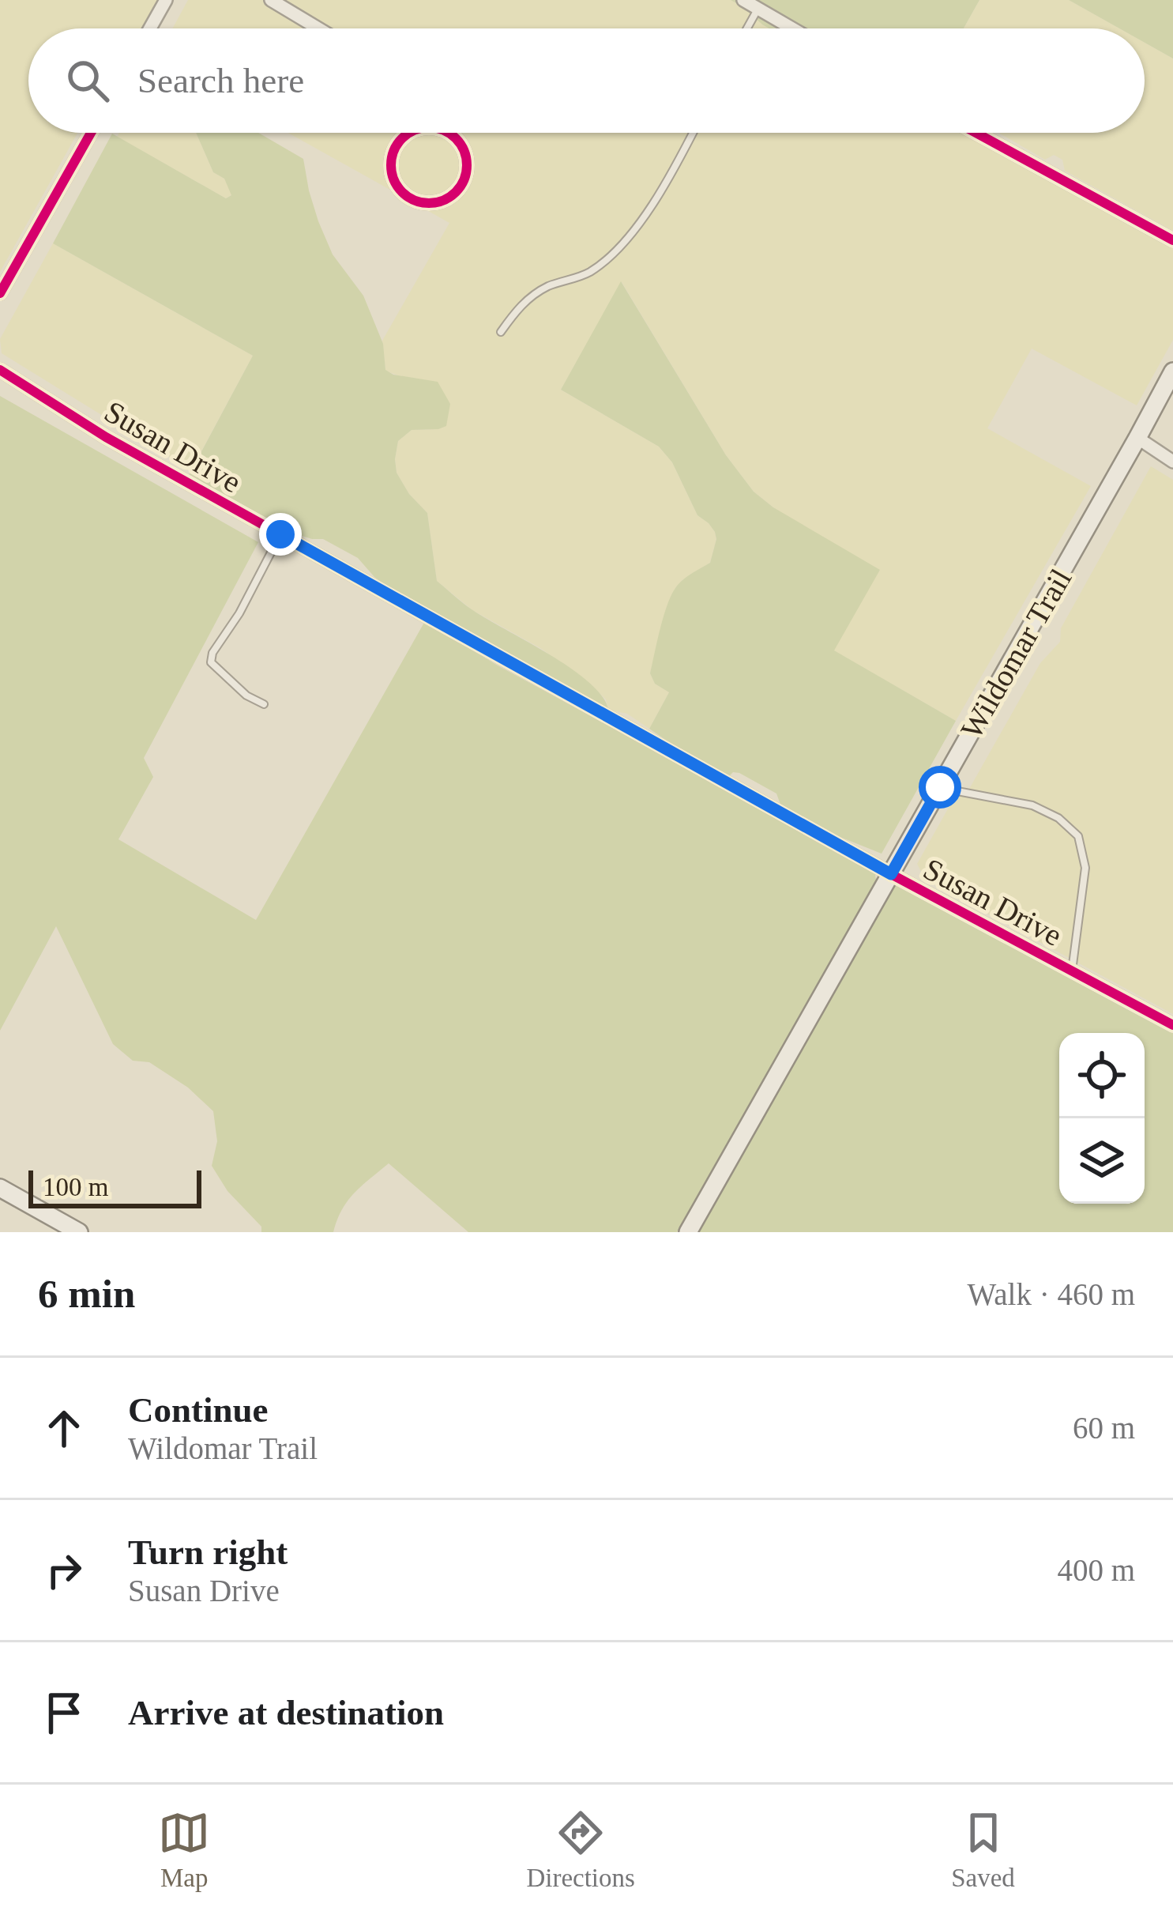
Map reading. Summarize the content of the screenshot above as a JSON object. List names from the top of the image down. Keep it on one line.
{"streets":{"main road":["Wildomar Trail"],"street":["Susan Drive"]},"crossings":[["Susan Drive","Wildomar Trail"]],"scale_bar":"100 m","page":{"search":"Search here","scale":"100 m","heading":["6 min","Walk · 460 m"],"list":[["Continue","Wildomar Trail","60 m"],["Turn right","Susan Drive","400 m"],"Arrive at destination"],"nav":["Map","Directions","Saved"]}}
